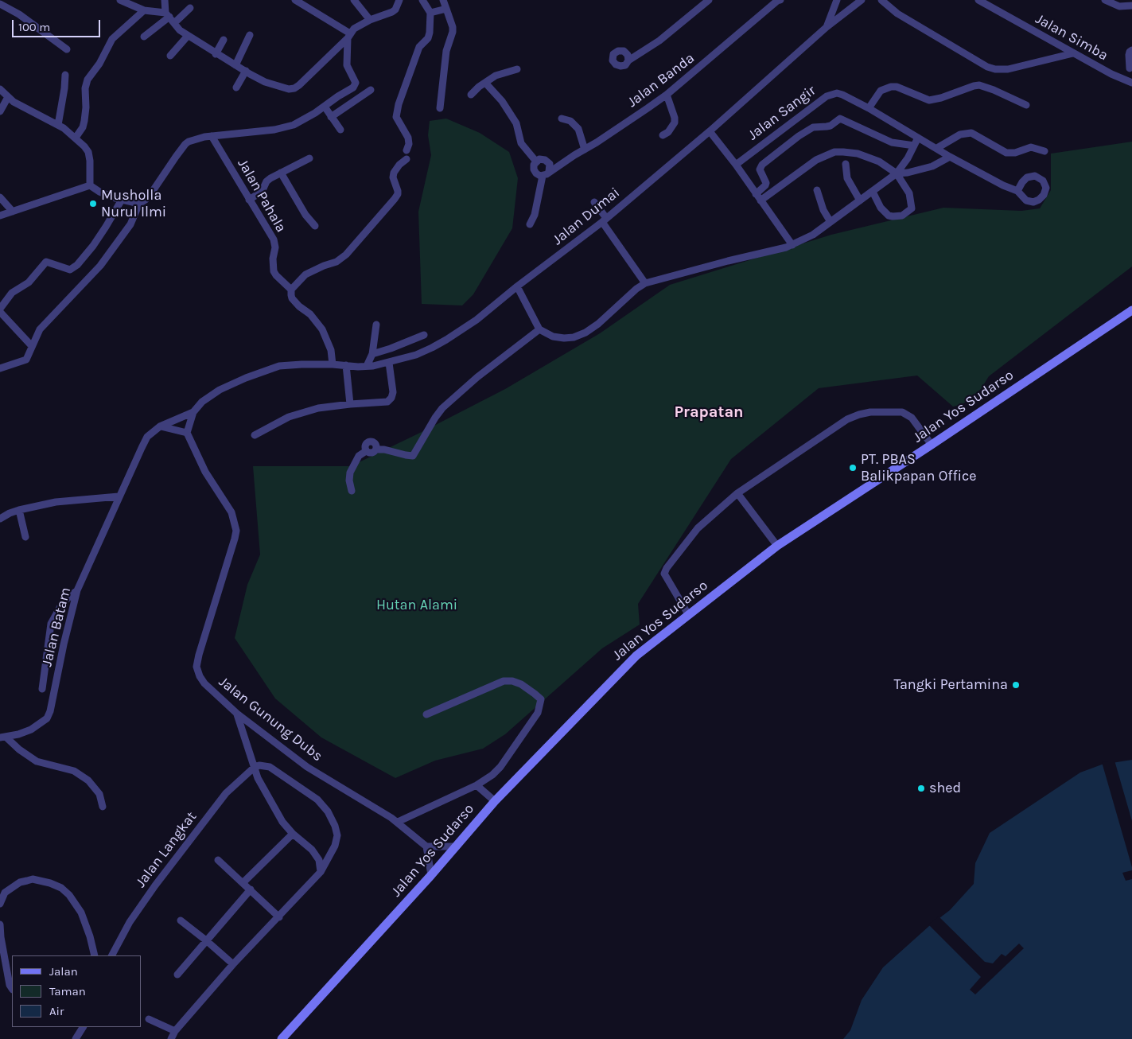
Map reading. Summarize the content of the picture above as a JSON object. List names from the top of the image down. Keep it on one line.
{"streets":{"main road":["Jalan Yos Sudarso"],"street":["Jalan Simba","Jalan Banda","Jalan Sangir","Jalan Pahala","Jalan Dumai","Jalan Batam","Jalan Gunung Dubs","Jalan Langkat"]},"crossings":[["Jalan Pahala","Jalan Dumai"]],"districts":["Prapatan"],"parks":["Hutan Alami"],"places":["Musholla Nurul Ilmi","PT. PBAS Balikpapan Office","Tangki Pertamina","shed"],"legend":["Jalan","Taman","Air"],"scale_bar":"100 m"}
